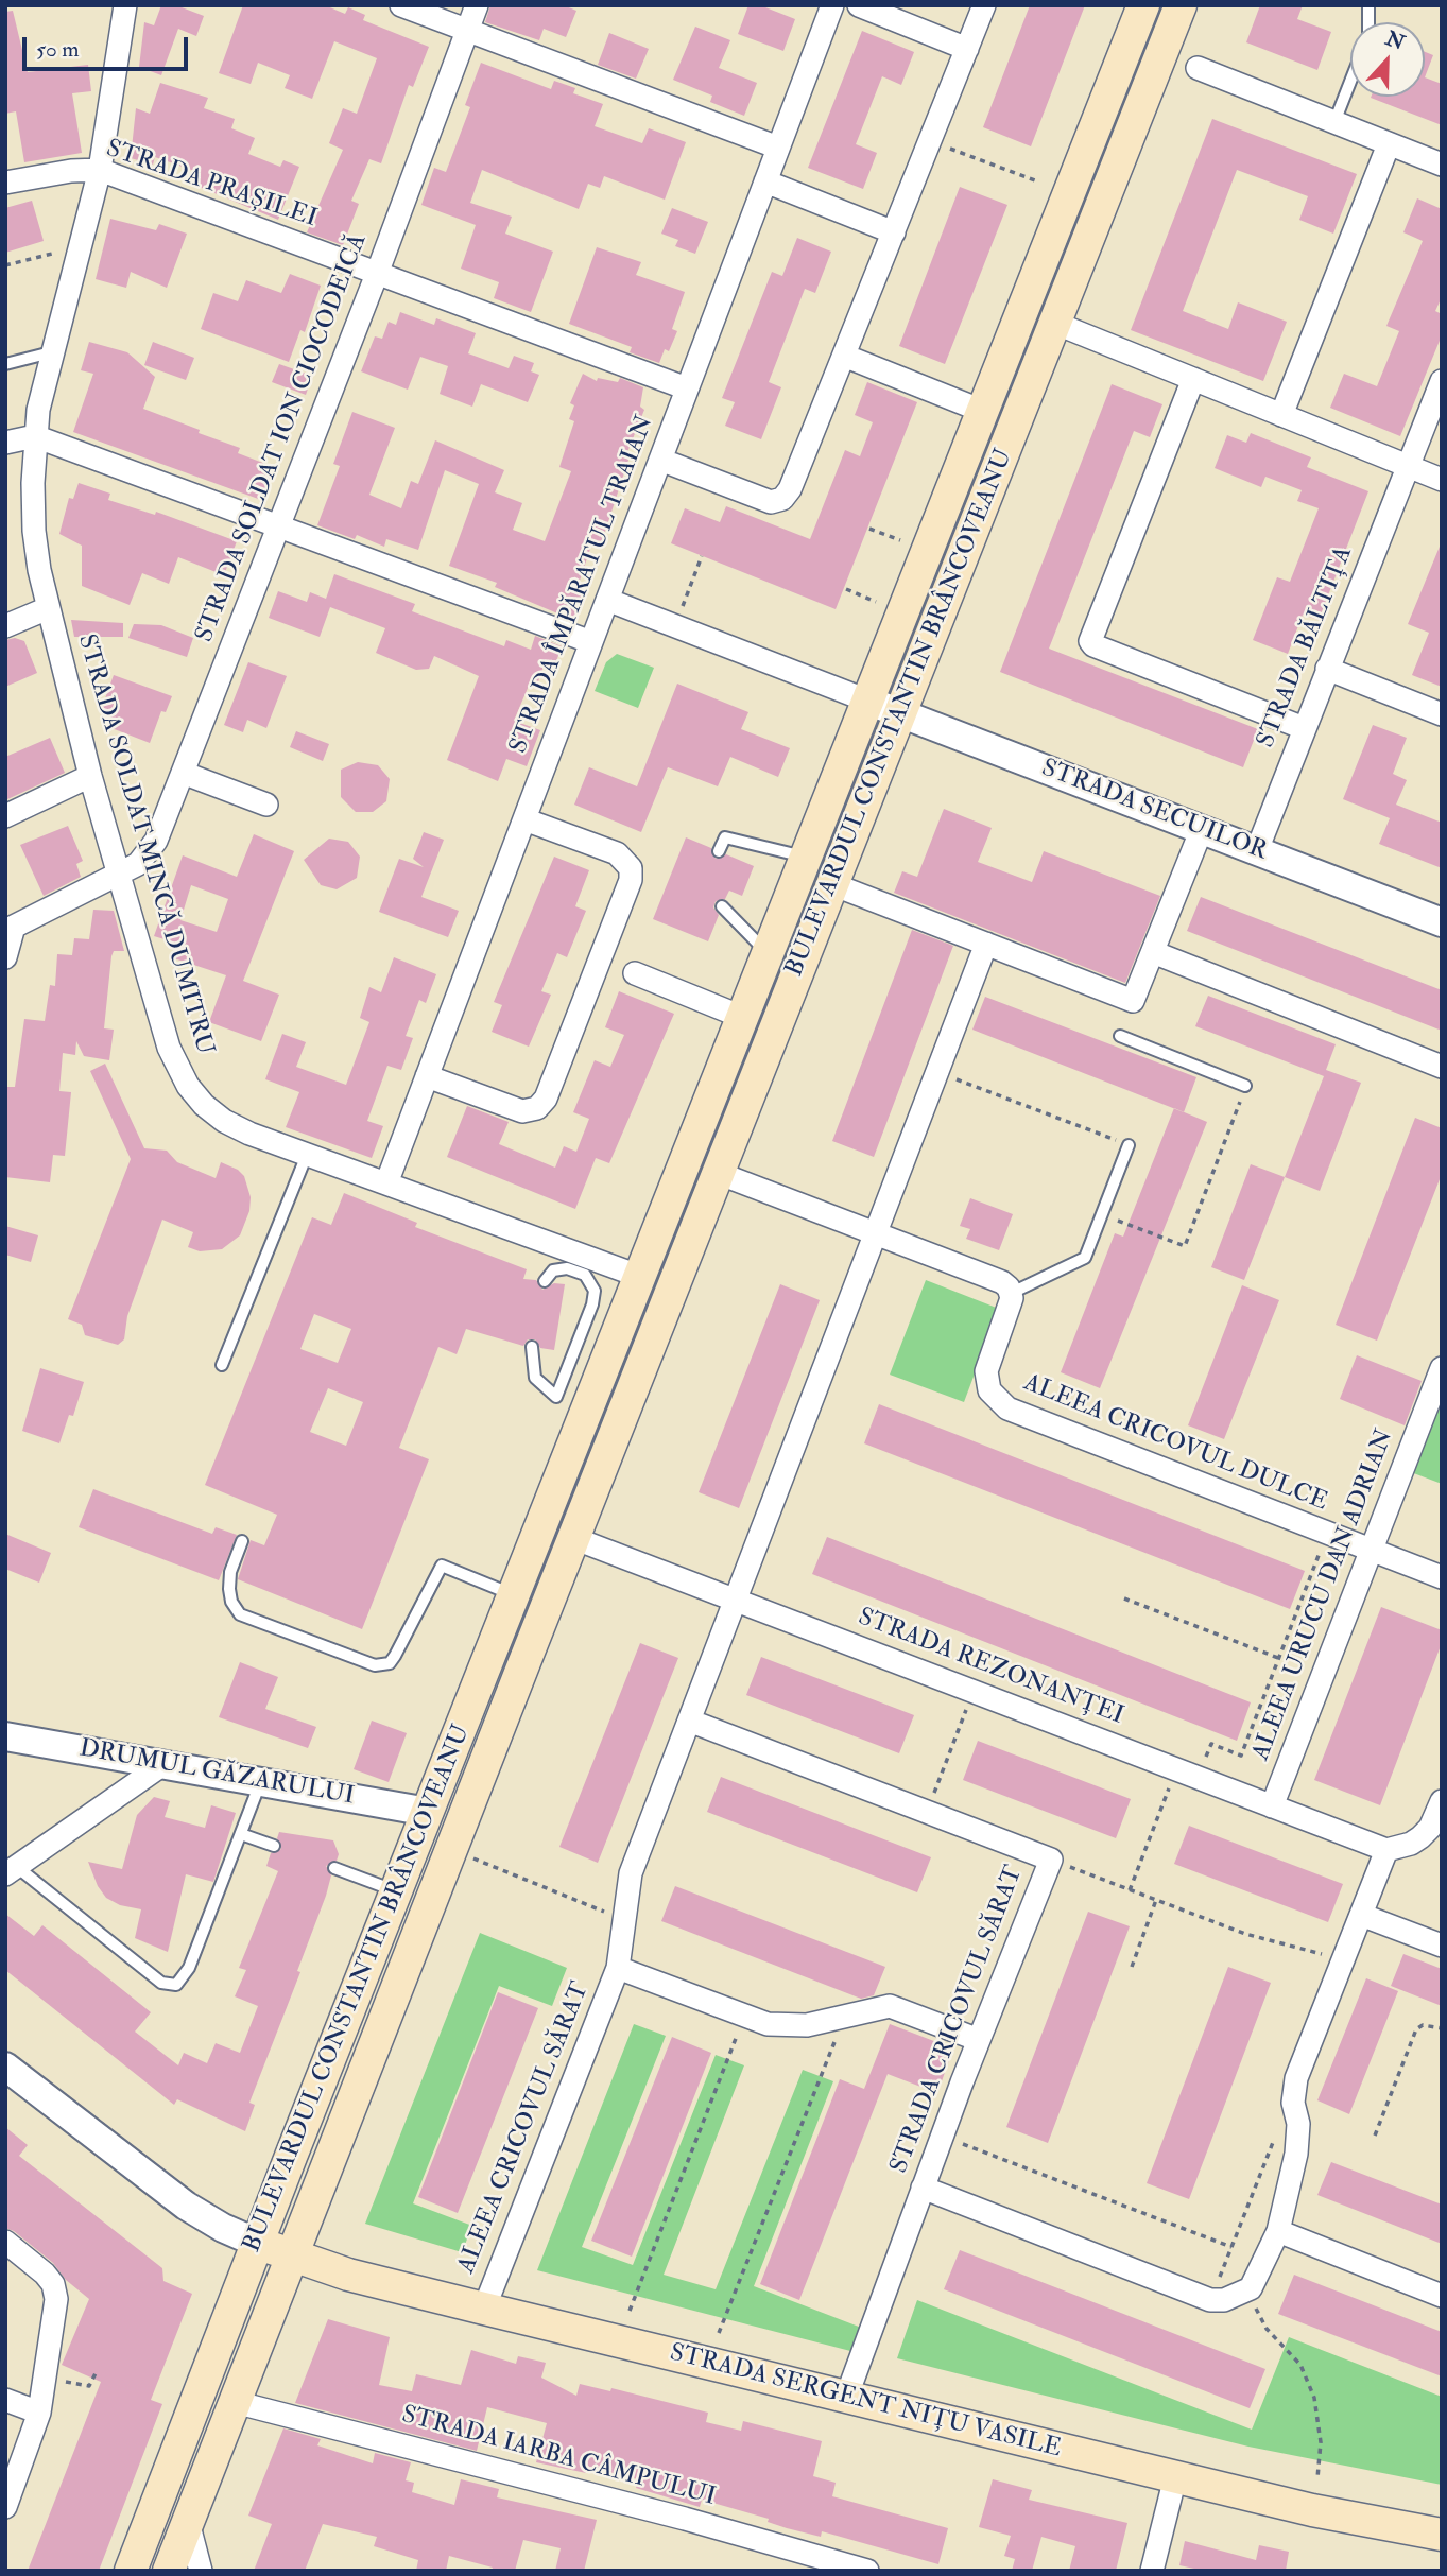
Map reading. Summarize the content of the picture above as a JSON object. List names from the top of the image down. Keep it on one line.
{"streets":{"main road":["BULEVARDUL CONSTANTIN BRÂNCOVEANU","STRADA SERGENT NIȚU VASILE"],"street":["STRADA PRAȘILEI","STRADA SOLDAT ION CIOCODEICĂ","STRADA ÎMPĂRATUL TRAIAN","STRADA BĂLTIȚA","STRADA SECUILOR","STRADA SOLDAT MINCĂ DUMITRU","ALEEA CRICOVUL DULCE","ALEEA URUCU DAN ADRIAN","STRADA REZONANȚEI","DRUMUL GĂZARULUI","STRADA CRICOVUL SĂRAT","ALEEA CRICOVUL SĂRAT","STRADA IARBA CÂMPULUI"]},"crossings":[["STRADA PRAȘILEI","STRADA SOLDAT ION CIOCODEICĂ"],["STRADA PRAȘILEI","STRADA ÎMPĂRATUL TRAIAN"],["STRADA PRAȘILEI","STRADA SOLDAT MINCĂ DUMITRU"],["STRADA SOLDAT ION CIOCODEICĂ","STRADA SOLDAT MINCĂ DUMITRU"],["STRADA ÎMPĂRATUL TRAIAN","STRADA SOLDAT MINCĂ DUMITRU"],["STRADA BĂLTIȚA","STRADA SECUILOR"],["BULEVARDUL CONSTANTIN BRÂNCOVEANU","STRADA SECUILOR"],["BULEVARDUL CONSTANTIN BRÂNCOVEANU","STRADA SOLDAT MINCĂ DUMITRU"],["BULEVARDUL CONSTANTIN BRÂNCOVEANU","STRADA REZONANȚEI"],["BULEVARDUL CONSTANTIN BRÂNCOVEANU","DRUMUL GĂZARULUI"],["BULEVARDUL CONSTANTIN BRÂNCOVEANU","STRADA SERGENT NIȚU VASILE"],["BULEVARDUL CONSTANTIN BRÂNCOVEANU","STRADA IARBA CÂMPULUI"],["ALEEA CRICOVUL DULCE","ALEEA URUCU DAN ADRIAN"],["ALEEA URUCU DAN ADRIAN","STRADA REZONANȚEI"],["STRADA REZONANȚEI","ALEEA CRICOVUL SĂRAT"],["STRADA CRICOVUL SĂRAT","ALEEA CRICOVUL SĂRAT"],["STRADA CRICOVUL SĂRAT","STRADA SERGENT NIȚU VASILE"],["ALEEA CRICOVUL SĂRAT","STRADA SERGENT NIȚU VASILE"]],"scale_bar":"50 m","north":"top"}
